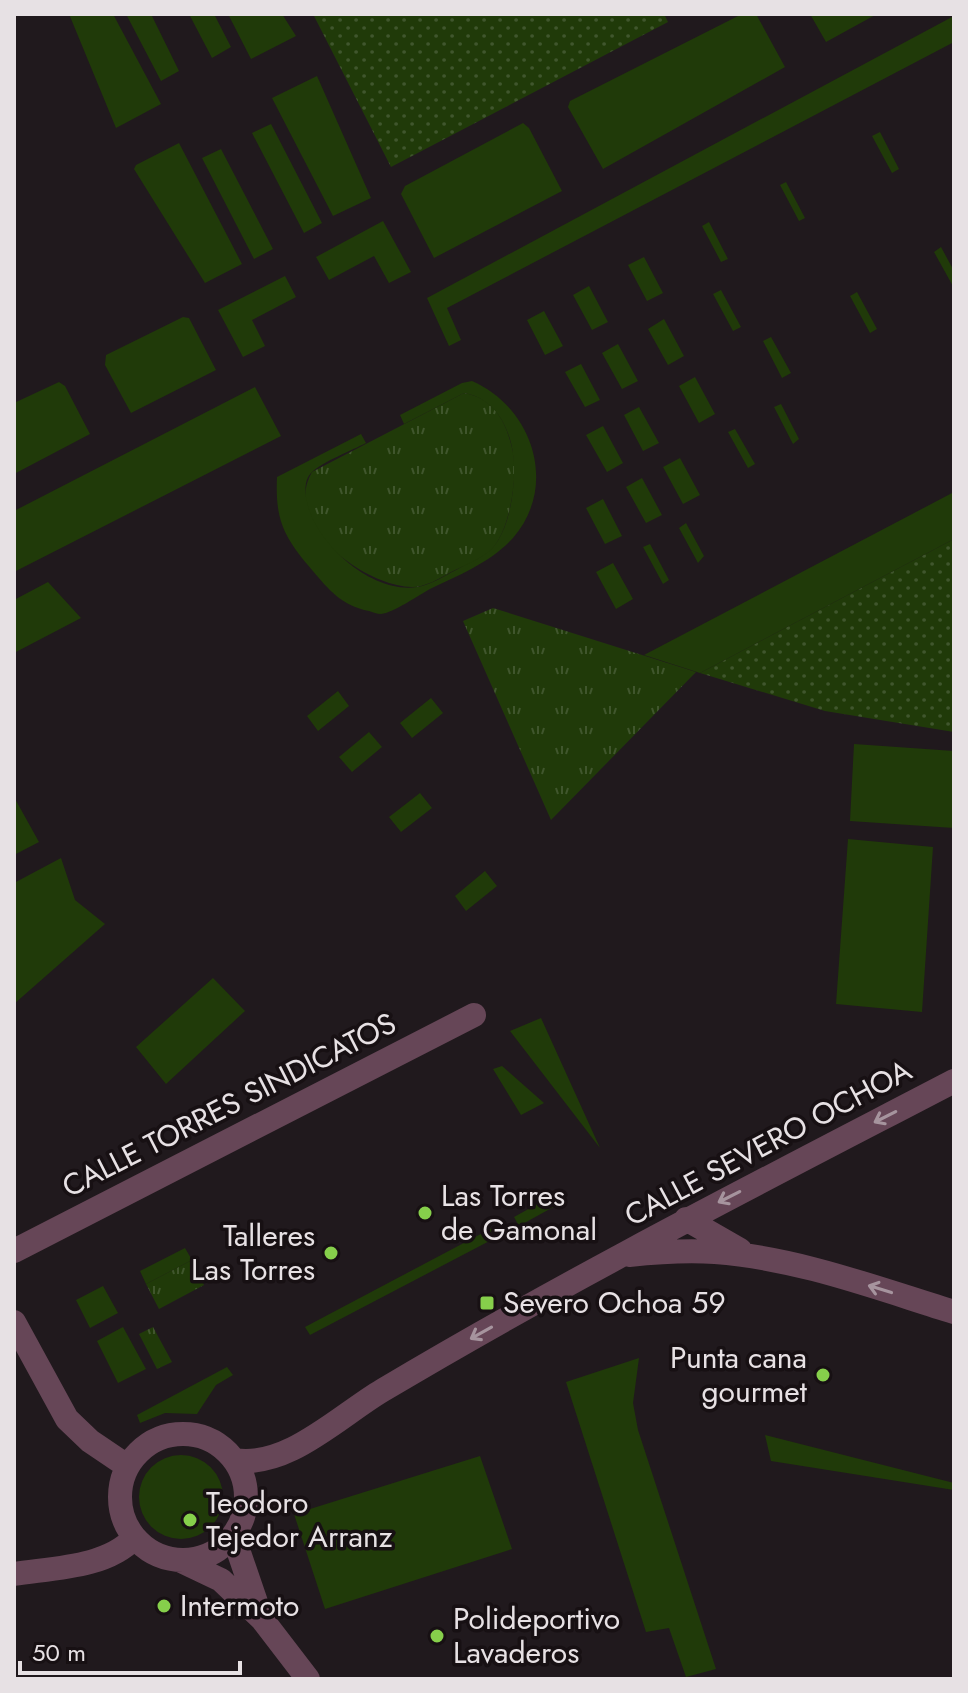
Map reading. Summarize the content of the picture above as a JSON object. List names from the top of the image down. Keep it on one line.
{"streets":{"street":["CALLE TORRES SINDICATOS","CALLE SEVERO OCHOA"]},"one_way":["CALLE SEVERO OCHOA"],"places":{"other":["Las Torres de Gamonal","Talleres Las Torres","Punta cana gourmet","Teodoro Tejedor Arranz","Intermoto","Polideportivo Lavaderos"],"transit":["Severo Ochoa 59"]},"scale_bar":"50 m"}
